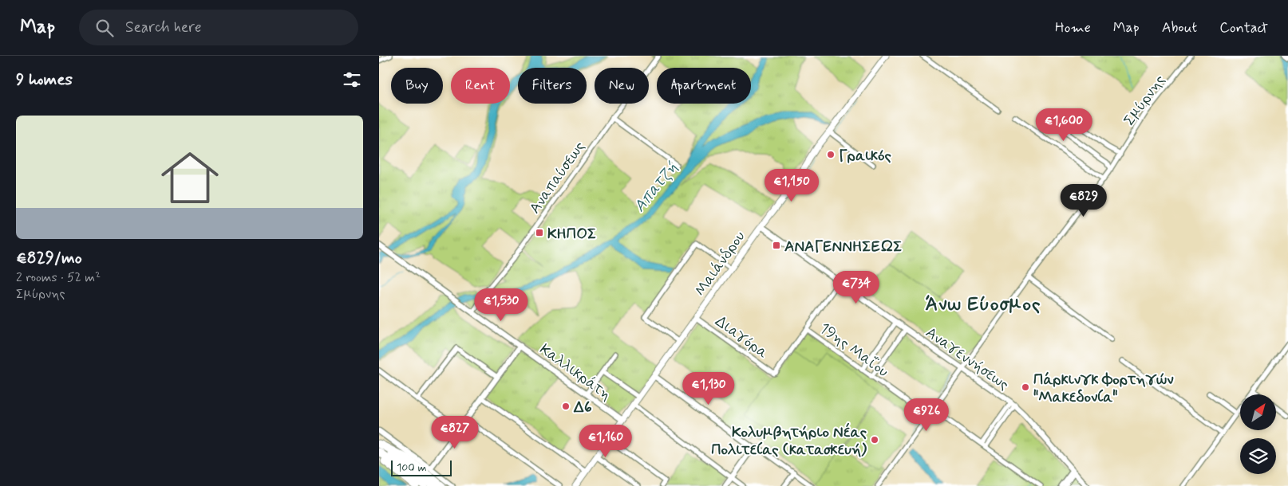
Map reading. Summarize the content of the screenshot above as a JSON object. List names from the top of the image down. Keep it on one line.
{"streets":{"main road":["Μαιάνδρου"],"street":["Σμύρνης","Αναπαύσεως","Διαγόρα","19ης Μαΐου","Αναγεννήσεως","Καλλικράτη"]},"crossings":[["Σμύρνης","19ης Μαΐου"],["Σμύρνης","Αναγεννήσεως"],["Αναπαύσεως","Καλλικράτη"],["Μαιάνδρου","Διαγόρα"],["Μαιάνδρου","Αναγεννήσεως"],["Μαιάνδρου","Καλλικράτη"],["Διαγόρα","19ης Μαΐου"]],"districts":["Άνω Εύοσμος"],"water":["Απατζή"],"places":{"other":["Γραικός","Πάρκινγκ Φορτηγών \"Μακεδονία\"","Δ6","Κολυμβητήριο Νέας Πολιτείας (κατασκευή)"],"transit":["ΚΗΠΟΣ","ΑΝΑΓΕΝΝΗΣΕΩΣ"]},"scale_bar":"100 m","north":"top right","page":{"header":"Map","search":"Search here","nav":["Home","Map","About","Contact"],"heading":"9 homes","chip":["Buy","Rent","Filters","New","Apartment"],"list":[{"name":"€829/mo","note":"2 rooms · 52 m² · Σμύρνης"}],"price":["€1,600","€1,150","€829","€734","€1,530","€1,130","€926","€827","€1,160"],"scale":"100 m"}}
